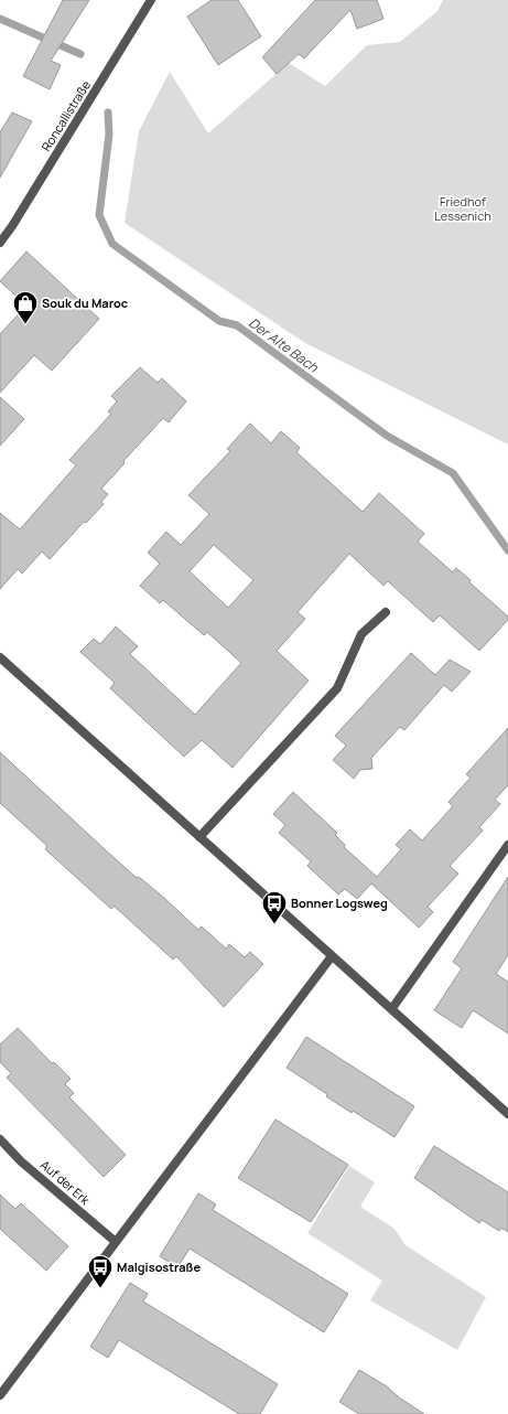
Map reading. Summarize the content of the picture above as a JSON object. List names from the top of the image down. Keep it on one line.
{"streets":{"street":["Roncallistraße","Auf der Erk"]},"water":["Der Alte Bach"],"parks":["Friedhof Lessenich"],"places":{"shop":["Souk du Maroc"],"bus stop":["Bonner Logsweg","Malgisostraße"]}}
